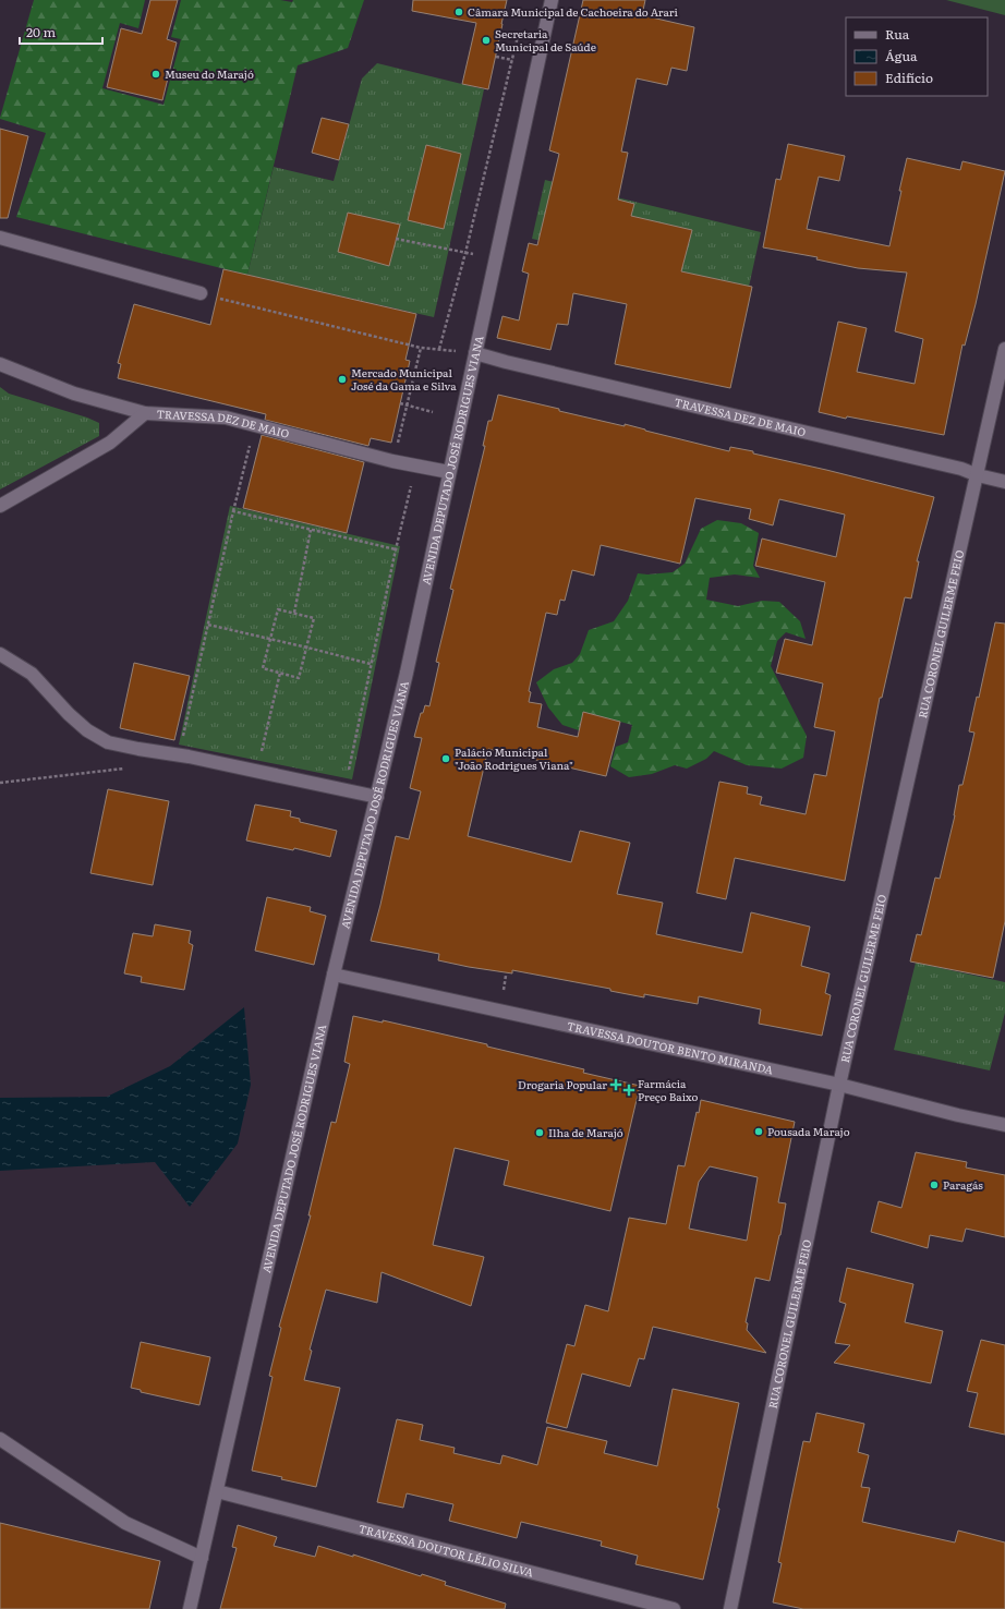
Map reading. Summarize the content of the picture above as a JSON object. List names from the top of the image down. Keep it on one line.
{"streets":{"street":["TRAVESSA DEZ DE MAIO","AVENIDA DEPUTADO JOSÉ RODRIGUES VIANA","RUA CORONEL GUILERME FEIO","TRAVESSA DOUTOR BENTO MIRANDA","TRAVESSA DOUTOR LÉLIO SILVA"]},"crossings":[["TRAVESSA DEZ DE MAIO","AVENIDA DEPUTADO JOSÉ RODRIGUES VIANA"],["TRAVESSA DEZ DE MAIO","RUA CORONEL GUILERME FEIO"],["AVENIDA DEPUTADO JOSÉ RODRIGUES VIANA","TRAVESSA DOUTOR BENTO MIRANDA"],["AVENIDA DEPUTADO JOSÉ RODRIGUES VIANA","TRAVESSA DOUTOR LÉLIO SILVA"],["RUA CORONEL GUILERME FEIO","TRAVESSA DOUTOR BENTO MIRANDA"]],"places":{"other":["Câmara Municipal de Cachoeira do Arari","Secretaria Municipal de Saúde","Museu do Marajó","Mercado Municipal José da Gama e Silva","Palácio Municipal \"João Rodrigues Viana\"","Pousada Marajo","Ilha de Marajó","Paragás"],"health":["Drogaria Popular","Farmácia Preço Baixo"]},"legend":["Rua","Água","Edifício"],"scale_bar":"20 m"}
